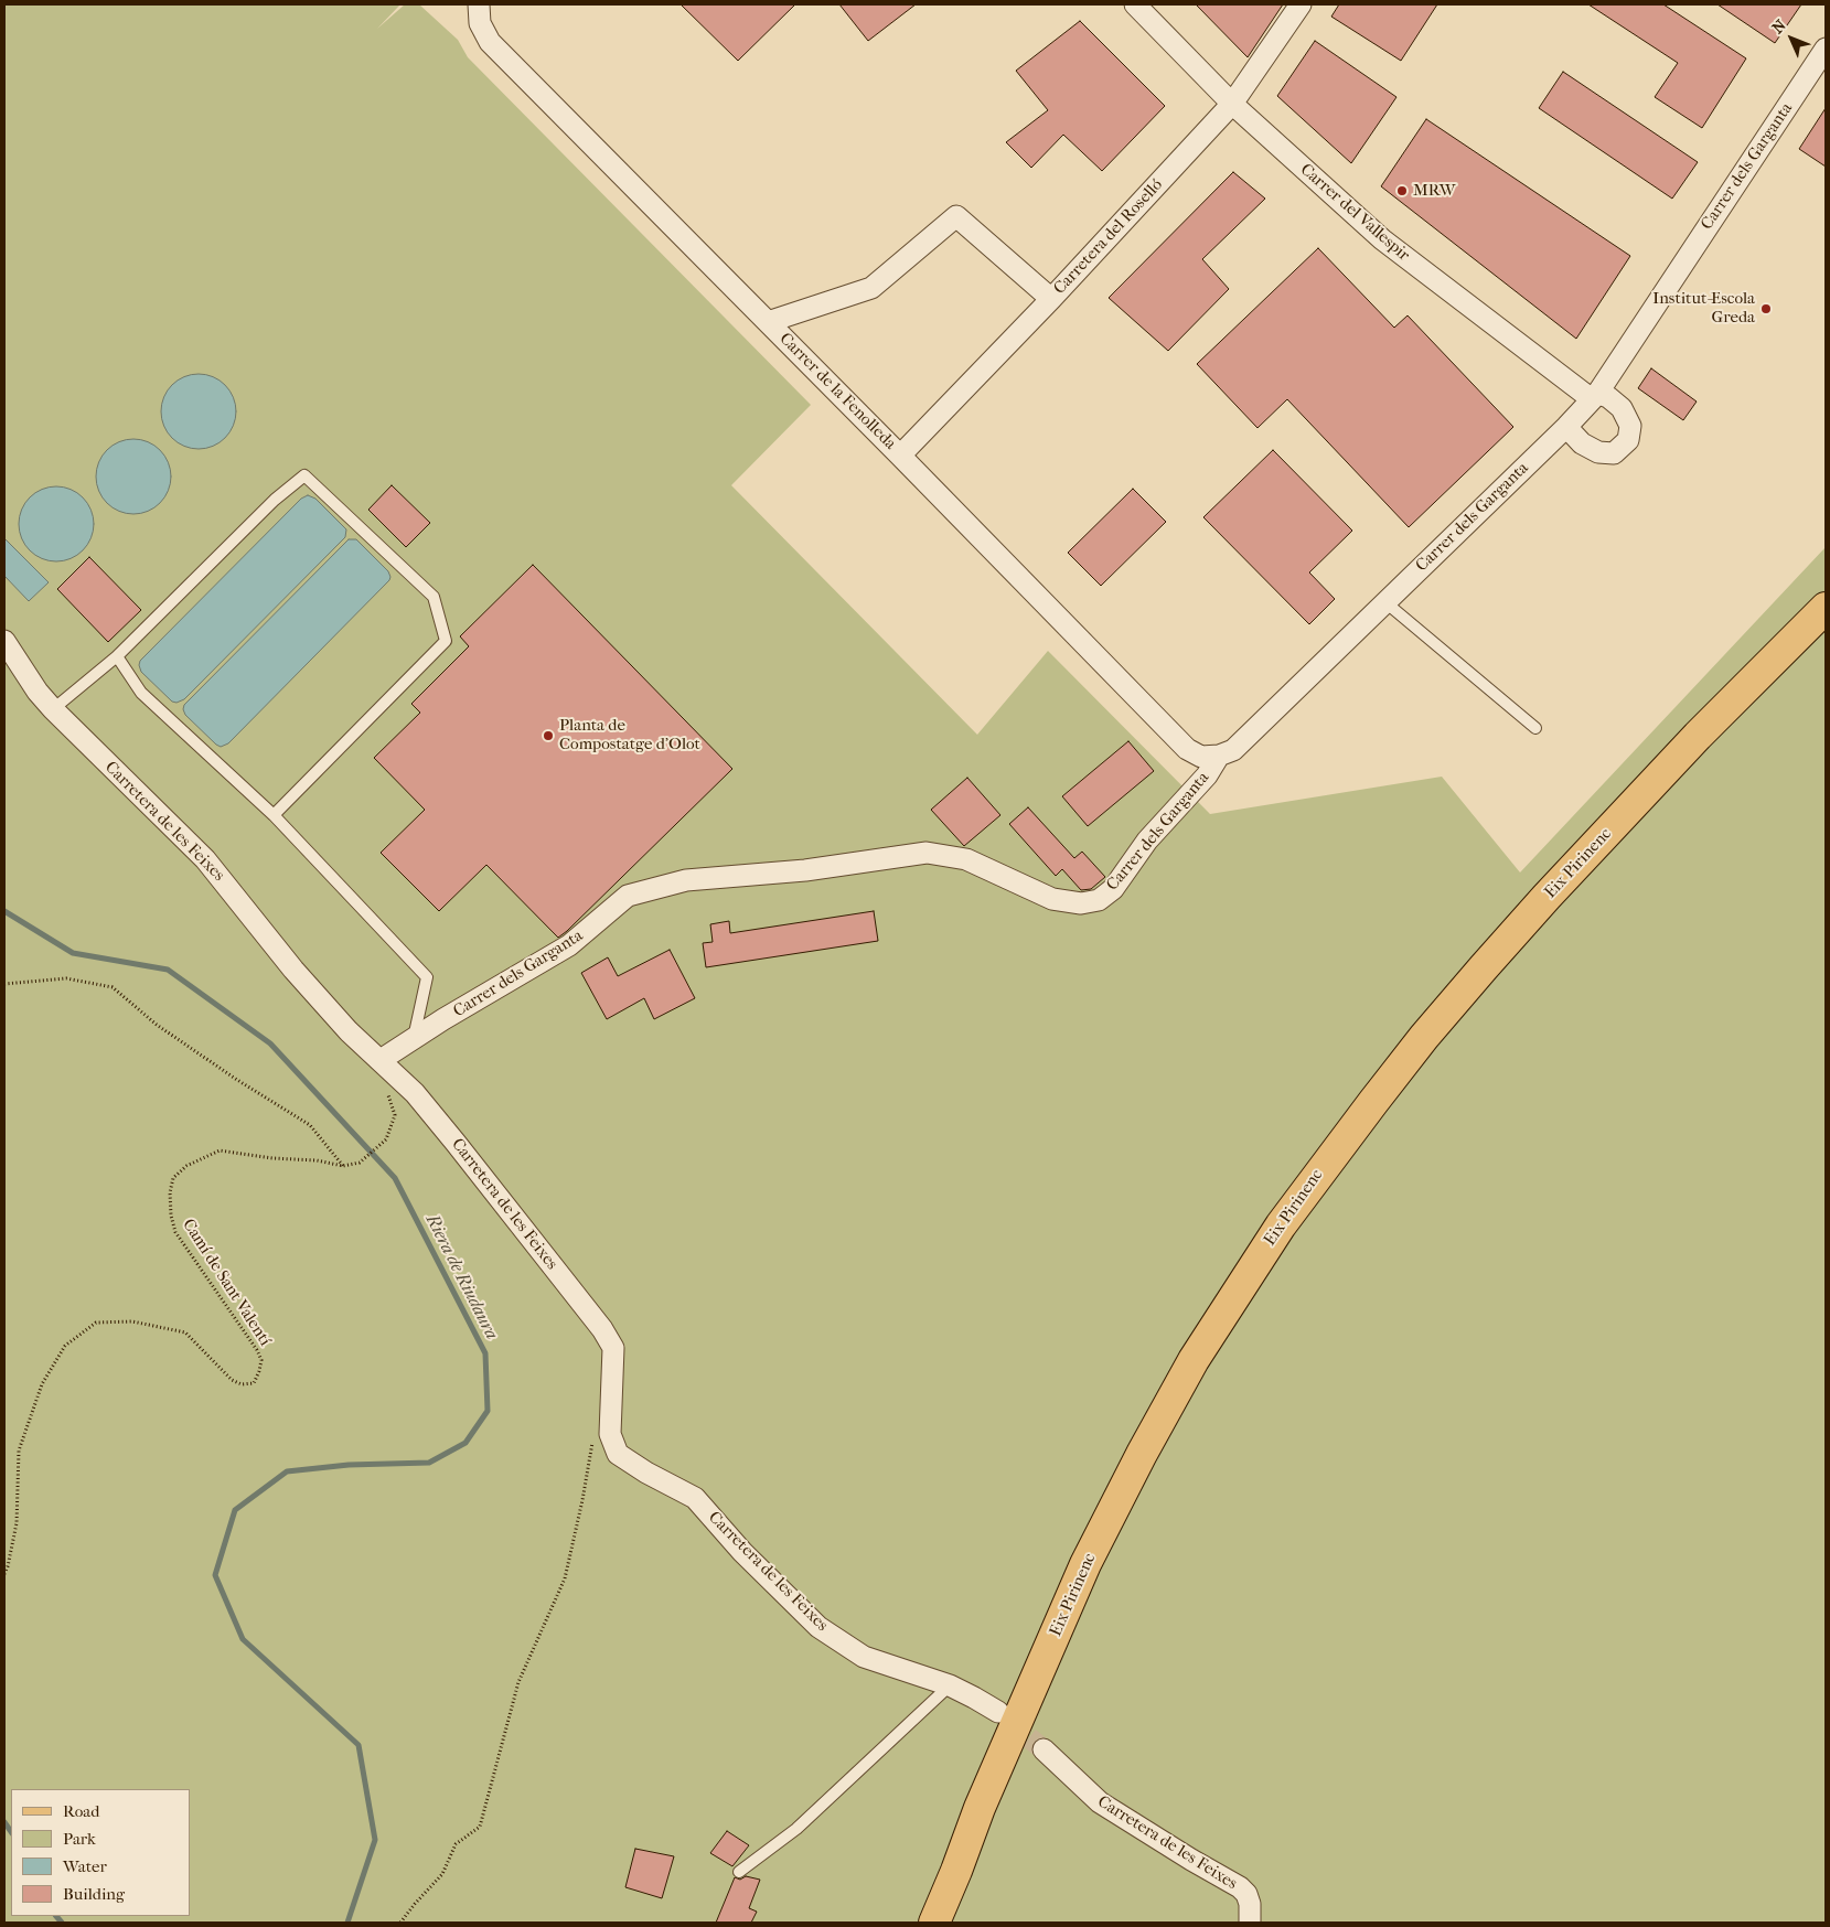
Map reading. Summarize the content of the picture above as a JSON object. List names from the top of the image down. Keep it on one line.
{"streets":{"main road":["Eix Pirinenc"],"street":["Carrer dels Garganta","Carrer del Vallespir","Carretera del Roselló","Carrer de la Fenolleda","Carretera de les Feixes"],"path":["Camí de Sant Valentí"]},"crossings":[["Carrer dels Garganta","Carrer del Vallespir"],["Carrer dels Garganta","Carrer de la Fenolleda"],["Carrer dels Garganta","Carretera de les Feixes"],["Carrer del Vallespir","Carretera del Roselló"],["Carretera del Roselló","Carrer de la Fenolleda"]],"water":["Riera de Riudaura"],"places":["MRW","Institut-Escola Greda","Planta de Compostatge d'Olot"],"legend":["Road","Park","Water","Building"],"north":"top left"}
